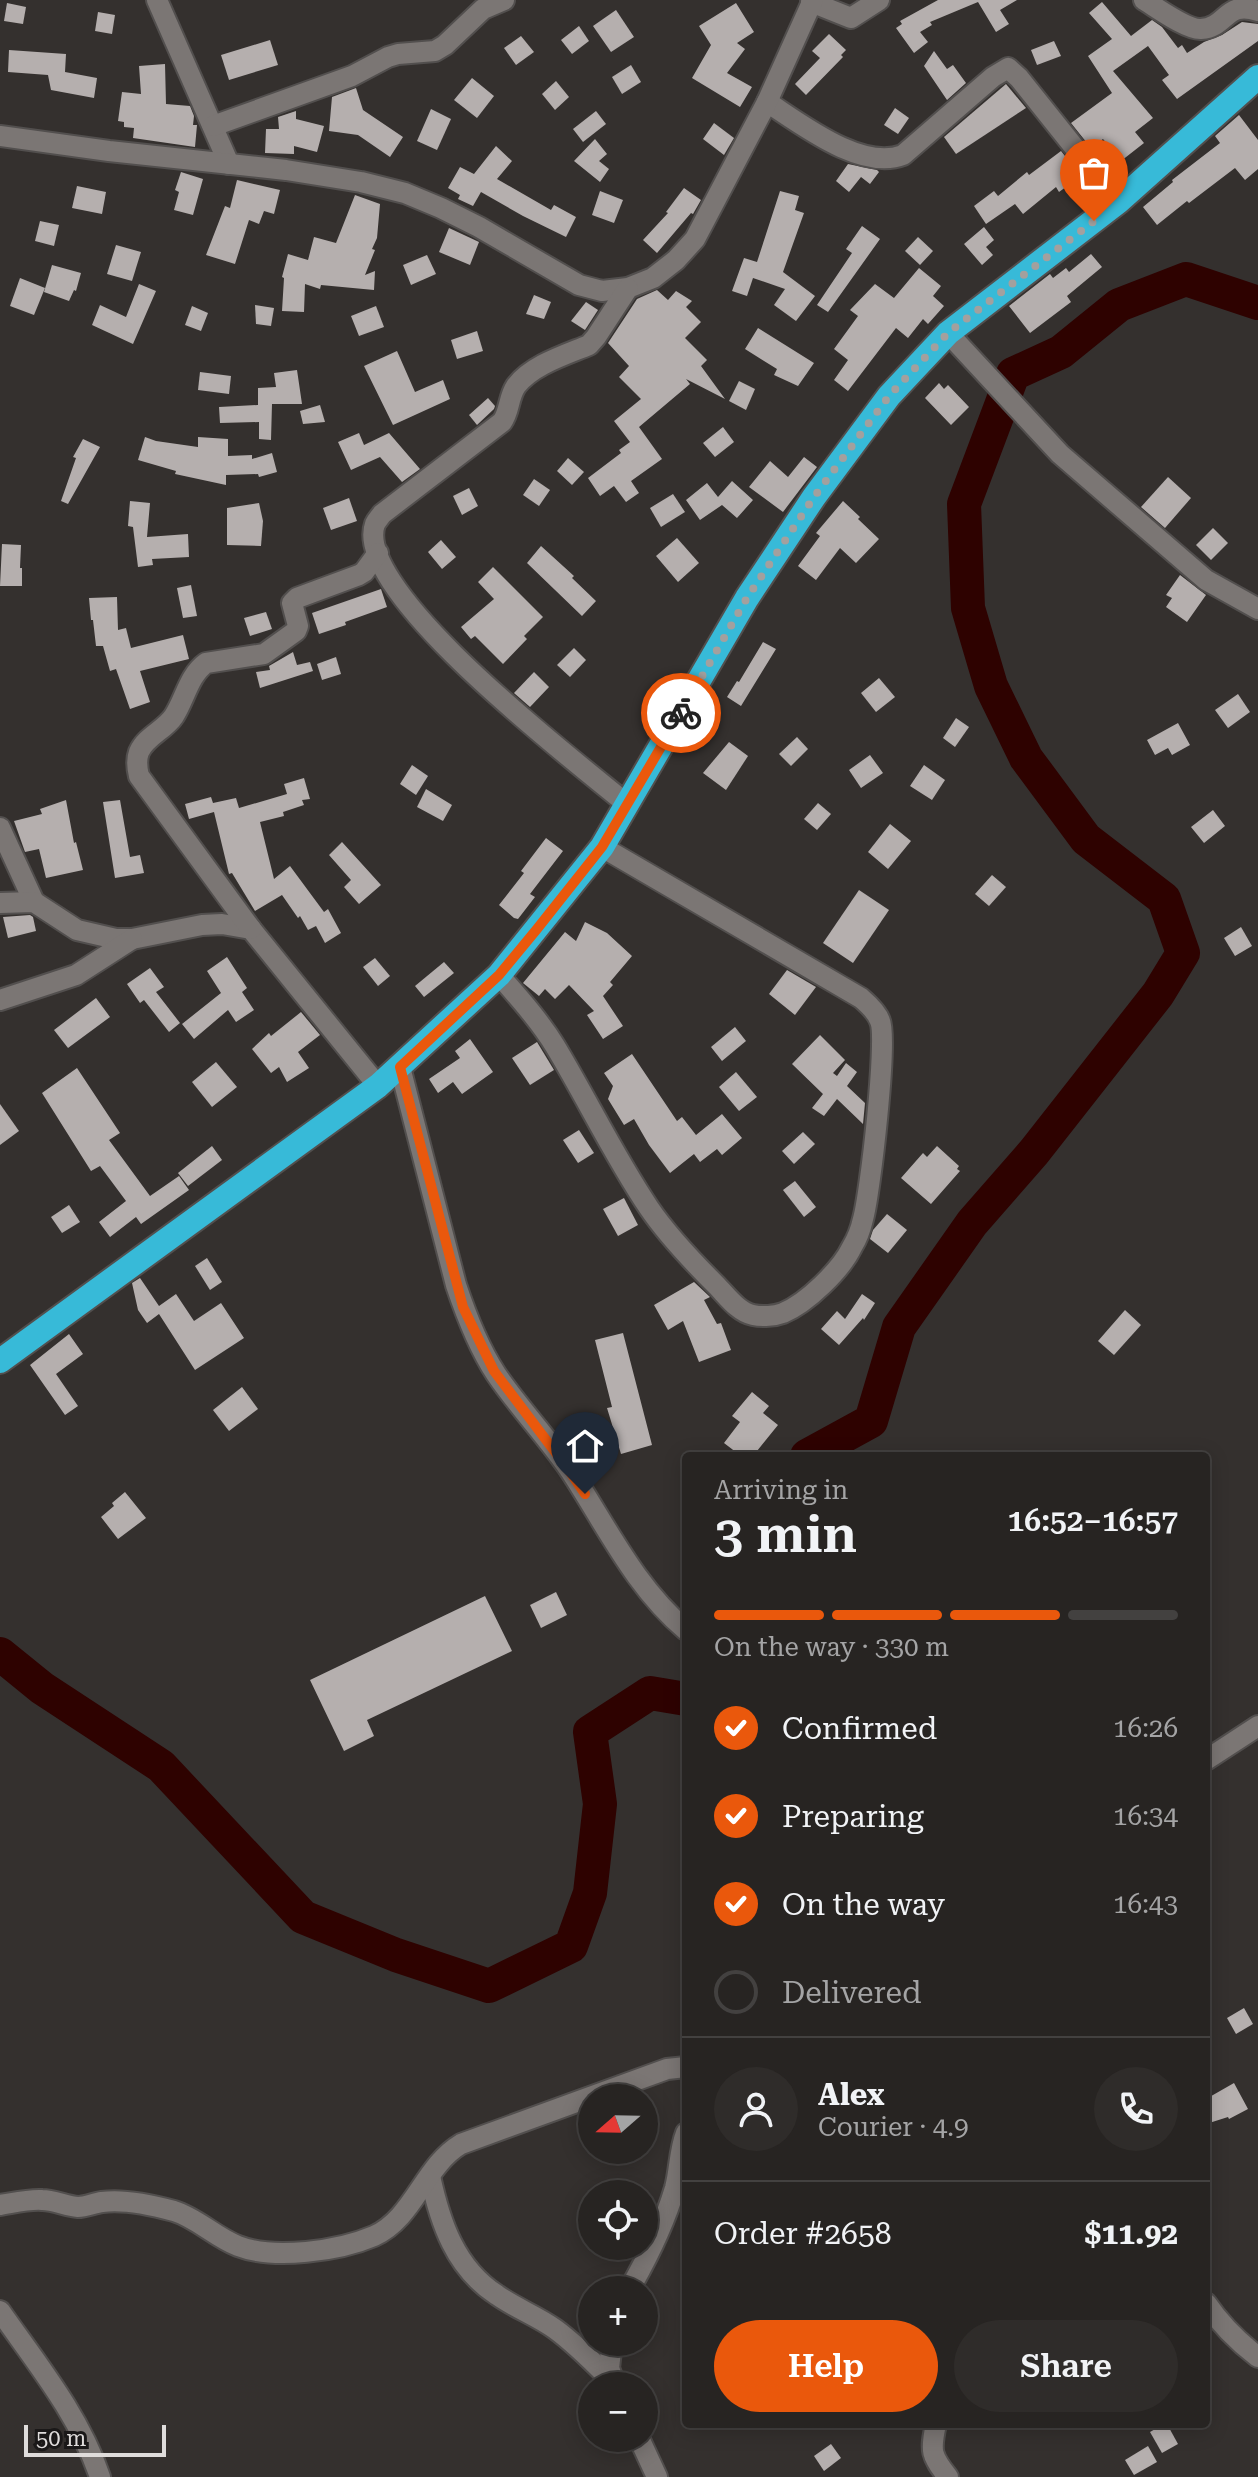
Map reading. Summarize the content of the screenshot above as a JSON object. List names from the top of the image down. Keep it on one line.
{"scale_bar":"50 m","north":"left","page":{"heading":["3 min","Arriving in","16:52–16:57"],"panel":["Alex","Courier · 4.9","Order #2658","$11.92"],"bar":"On the way · 330 m","list":[["Confirmed","16:26"],["Preparing","16:34"],["On the way","16:43"],"Delivered"],"map_buttons":["+","−"],"buttons":["Help","Share"],"scale":"50 m"}}
